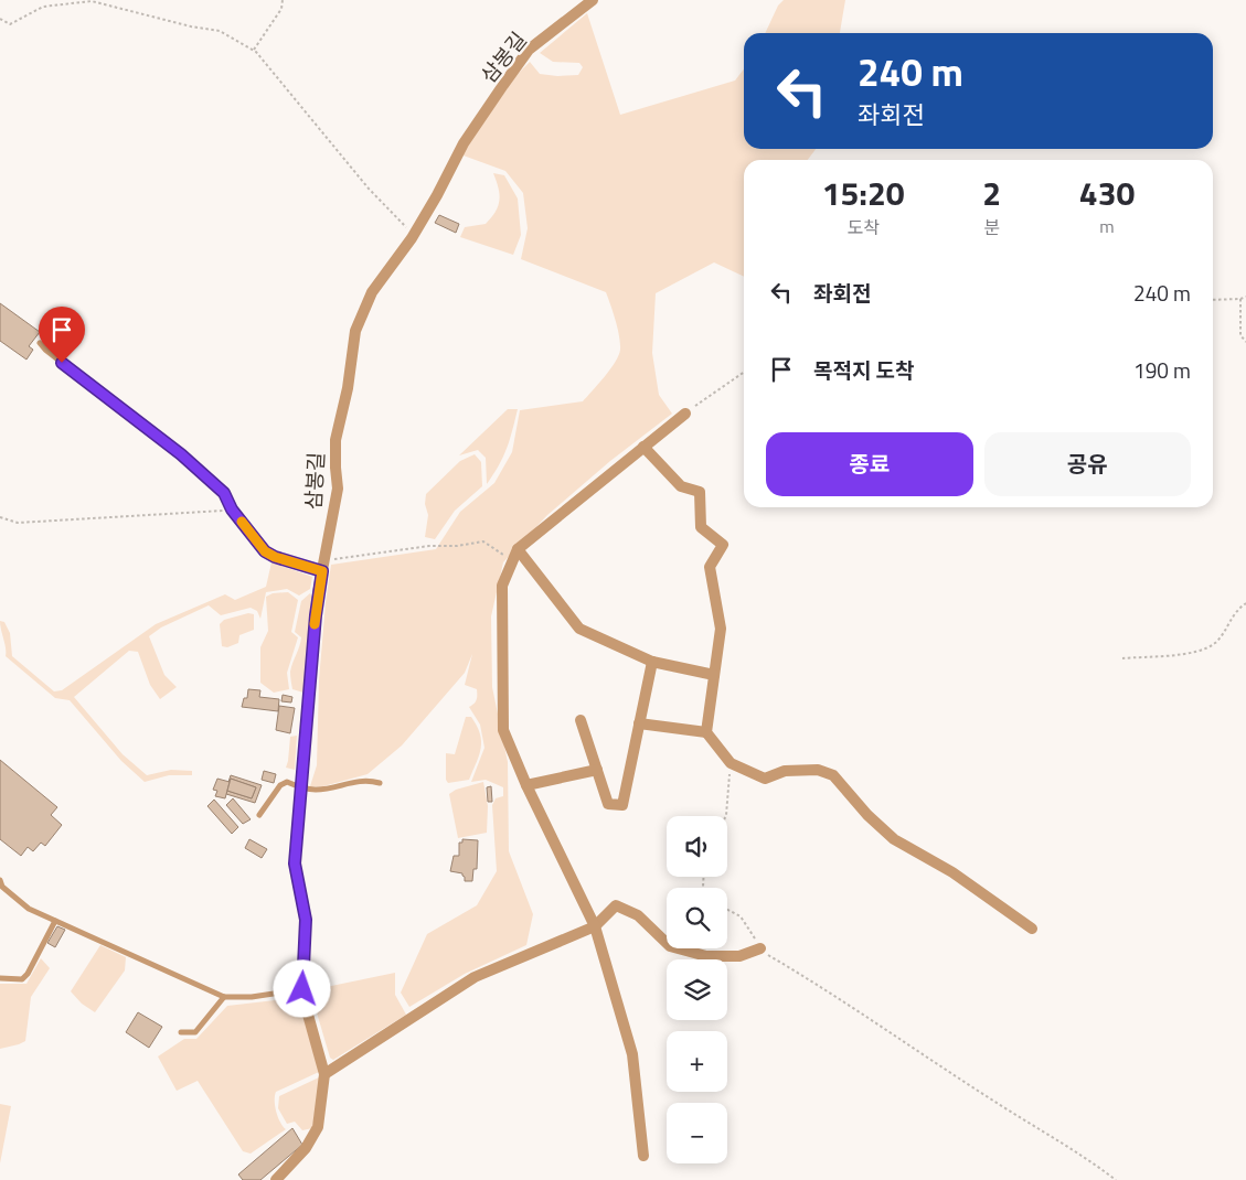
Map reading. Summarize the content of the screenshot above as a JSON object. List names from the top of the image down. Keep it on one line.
{"streets":{"street":["삼봉길"]},"page":{"turn":["240 m","좌회전"],"eta":["15:20","도착","2","분","430","m"],"list":[{"name":"좌회전","value":"240 m"},{"name":"목적지 도착","value":"190 m"}],"buttons":["종료","공유"],"map_buttons":["+","−"]}}
